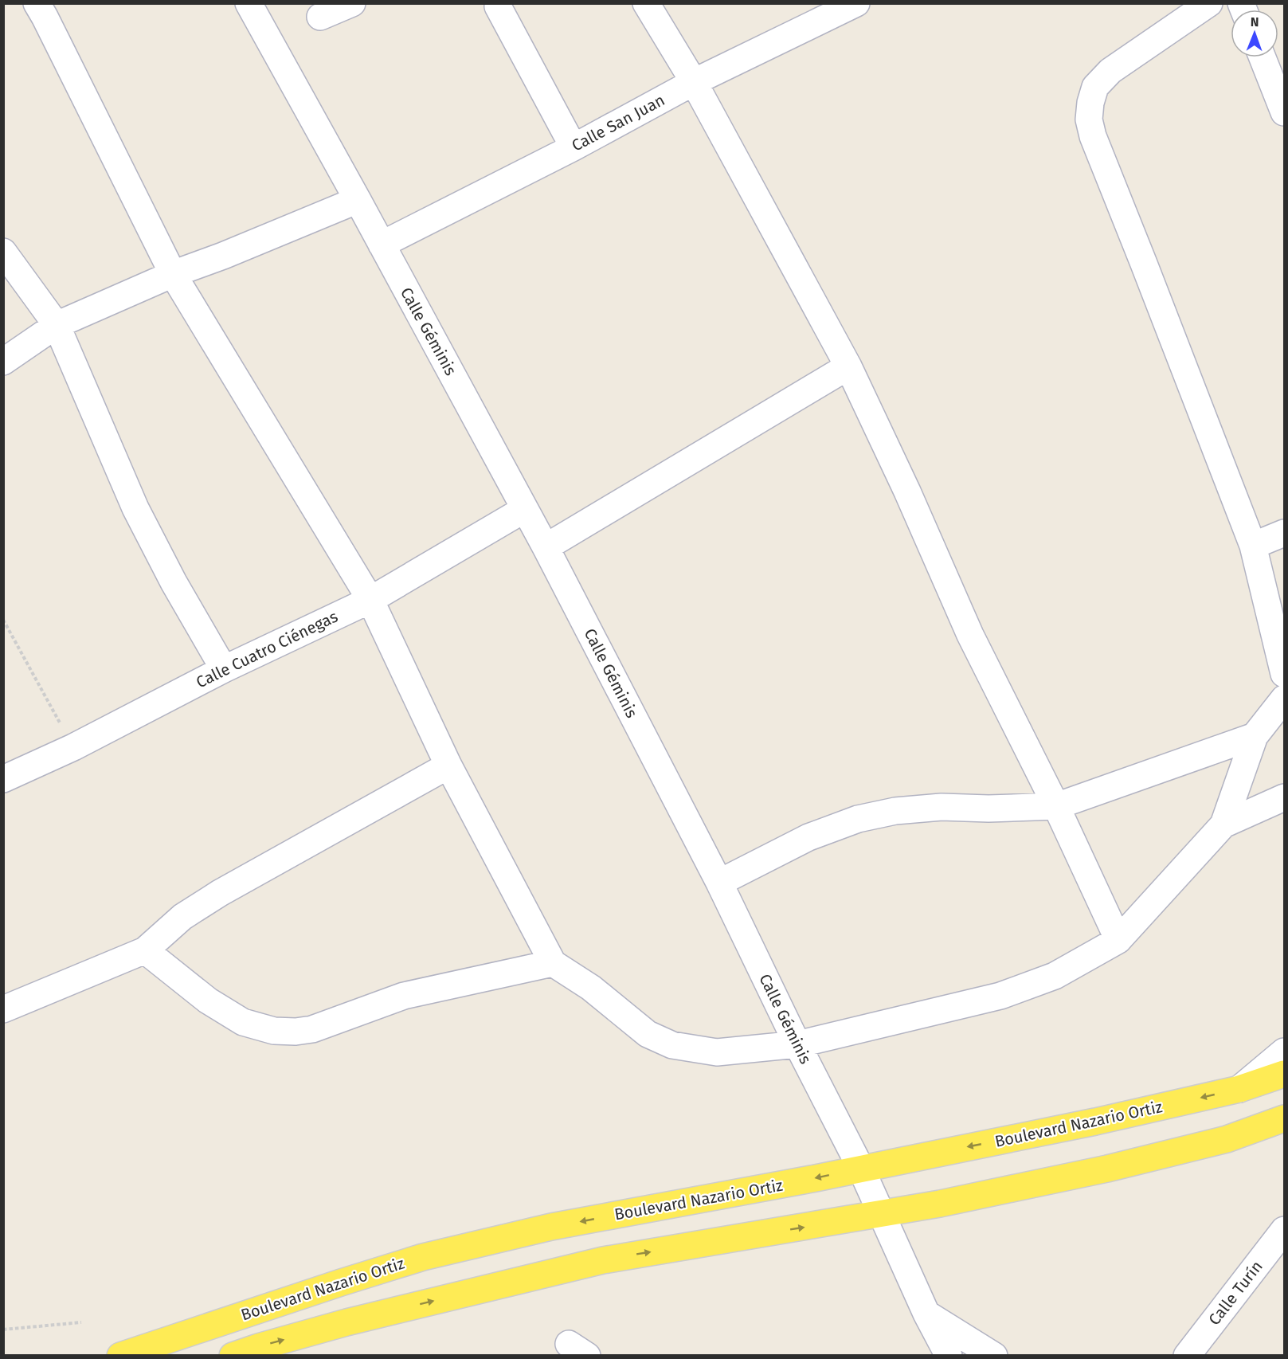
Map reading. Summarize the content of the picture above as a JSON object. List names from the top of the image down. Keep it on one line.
{"streets":{"main road":["Boulevard Nazario Ortiz"],"street":["Calle San Juan","Calle Géminis","Calle Cuatro Ciénegas","Calle Turín"]},"crossings":[["Calle San Juan","Calle Géminis"],["Calle Géminis","Calle Cuatro Ciénegas"],["Calle Géminis","Boulevard Nazario Ortiz"]],"north":"top"}
